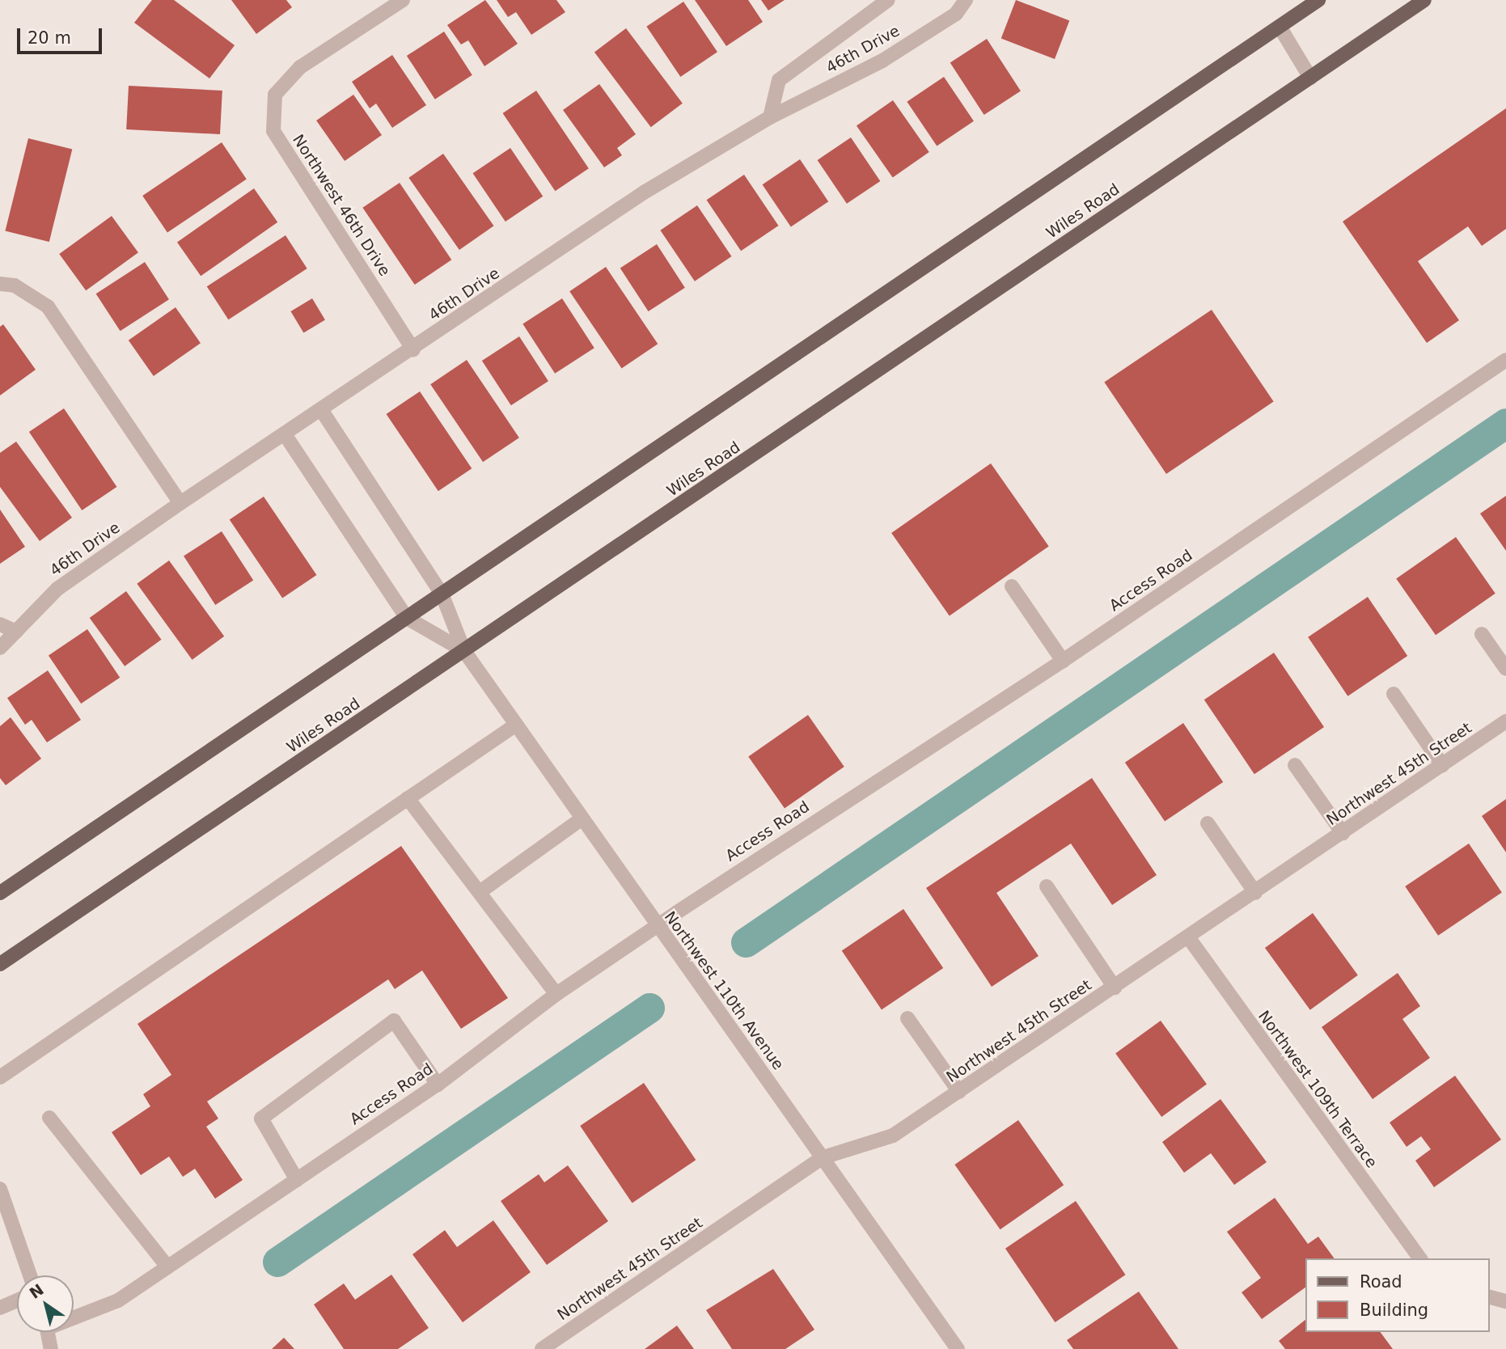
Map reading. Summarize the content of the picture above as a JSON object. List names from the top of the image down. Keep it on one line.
{"streets":{"main road":["Wiles Road"],"street":["46th Drive","Northwest 46th Drive","Access Road","Northwest 45th Street","Northwest 110th Avenue","Northwest 109th Terrace"]},"crossings":[["46th Drive","Northwest 46th Drive"],["Wiles Road","Northwest 110th Avenue"],["Access Road","Northwest 110th Avenue"],["Northwest 45th Street","Northwest 110th Avenue"],["Northwest 45th Street","Northwest 109th Terrace"]],"legend":["Road","Building"],"scale_bar":"20 m","north":"top left"}
